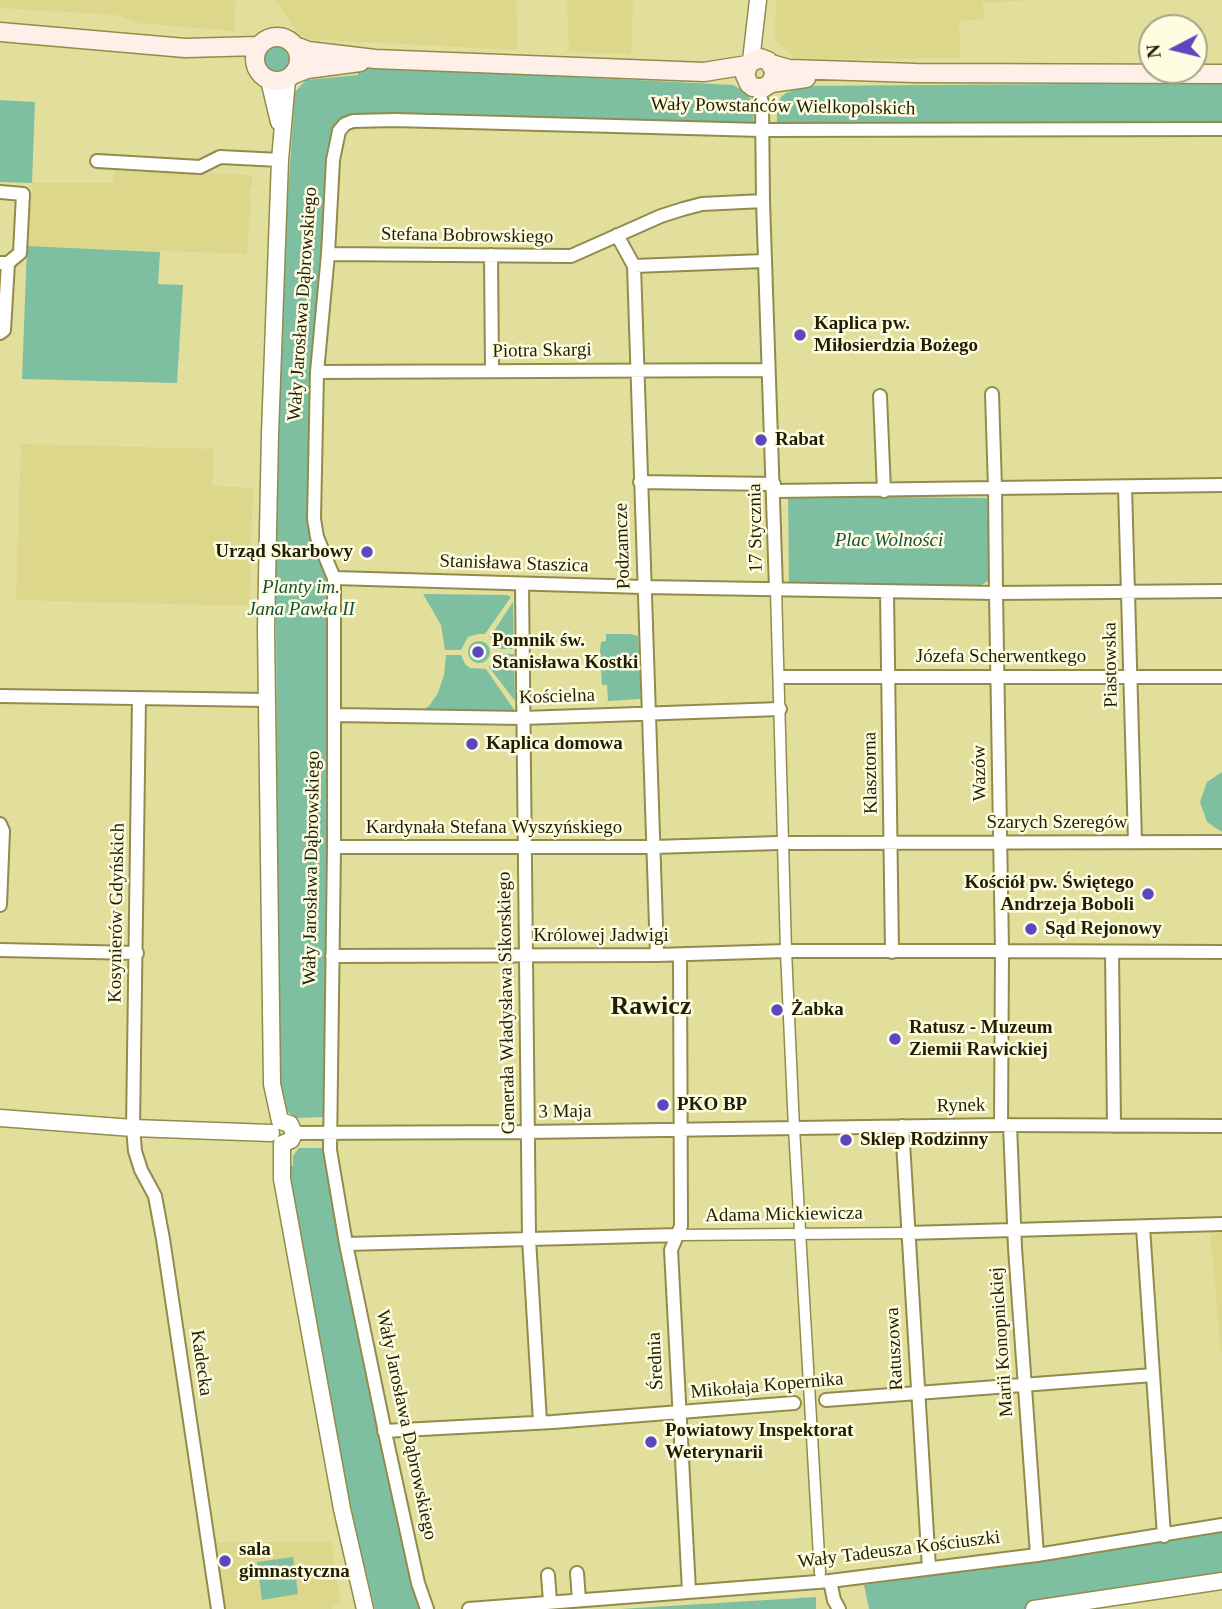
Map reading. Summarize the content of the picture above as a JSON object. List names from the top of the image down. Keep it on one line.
{"streets":{"main road":["Wały Powstańców Wielkopolskich"],"street":["Stefana Bobrowskiego","Wały Jarosława Dąbrowskiego","Piotra Skargi","17 Stycznia","Podzamcze","Stanisława Staszica","Józefa Scherwentkego","Piastowska","Kościelna","Klasztorna","Wazów","Szarych Szeregów","Kardynała Stefana Wyszyńskiego","Kosynierów Gdyńskich","Królowej Jadwigi","Generała Władysława Sikorskiego","Rynek","3 Maja","Adama Mickiewicza","Marii Konopnickiej","Ratuszowa","Średnia","Kadecka","Mikołaja Kopernika","Wały Tadeusza Kościuszki"]},"crossings":[["Wały Powstańców Wielkopolskich","Wały Jarosława Dąbrowskiego"],["Wały Powstańców Wielkopolskich","17 Stycznia"],["Stefana Bobrowskiego","Wały Jarosława Dąbrowskiego"],["Stefana Bobrowskiego","17 Stycznia"],["Wały Jarosława Dąbrowskiego","Piotra Skargi"],["Wały Jarosława Dąbrowskiego","Stanisława Staszica"],["Wały Jarosława Dąbrowskiego","Kościelna"],["Wały Jarosława Dąbrowskiego","Kardynała Stefana Wyszyńskiego"],["Wały Jarosława Dąbrowskiego","Królowej Jadwigi"],["Wały Jarosława Dąbrowskiego","3 Maja"],["Wały Jarosława Dąbrowskiego","Adama Mickiewicza"],["Wały Jarosława Dąbrowskiego","Mikołaja Kopernika"],["Piotra Skargi","17 Stycznia"],["Piotra Skargi","Podzamcze"],["17 Stycznia","Stanisława Staszica"],["17 Stycznia","Józefa Scherwentkego"],["17 Stycznia","Kościelna"],["17 Stycznia","Szarych Szeregów"],["17 Stycznia","Kardynała Stefana Wyszyńskiego"],["17 Stycznia","Królowej Jadwigi"],["Podzamcze","Stanisława Staszica"],["Podzamcze","Kościelna"],["Podzamcze","Kardynała Stefana Wyszyńskiego"],["Podzamcze","Królowej Jadwigi"],["Stanisława Staszica","Generała Władysława Sikorskiego"],["Józefa Scherwentkego","Piastowska"],["Józefa Scherwentkego","Klasztorna"],["Józefa Scherwentkego","Wazów"],["Piastowska","Szarych Szeregów"],["Kościelna","Generała Władysława Sikorskiego"],["Klasztorna","Szarych Szeregów"],["Wazów","Szarych Szeregów"],["Wazów","Rynek"],["Szarych Szeregów","Kardynała Stefana Wyszyńskiego"],["Kardynała Stefana Wyszyńskiego","Generała Władysława Sikorskiego"],["Kosynierów Gdyńskich","Kadecka"],["Królowej Jadwigi","Generała Władysława Sikorskiego"],["Królowej Jadwigi","Średnia"],["Generała Władysława Sikorskiego","3 Maja"],["Generała Władysława Sikorskiego","Adama Mickiewicza"],["Generała Władysława Sikorskiego","Mikołaja Kopernika"],["Rynek","3 Maja"],["Rynek","Marii Konopnickiej"],["Rynek","Ratuszowa"],["3 Maja","Średnia"],["Adama Mickiewicza","Marii Konopnickiej"],["Adama Mickiewicza","Ratuszowa"],["Adama Mickiewicza","Średnia"],["Marii Konopnickiej","Mikołaja Kopernika"],["Marii Konopnickiej","Wały Tadeusza Kościuszki"],["Ratuszowa","Mikołaja Kopernika"],["Ratuszowa","Wały Tadeusza Kościuszki"],["Średnia","Mikołaja Kopernika"],["Średnia","Wały Tadeusza Kościuszki"]],"districts":["Rawicz"],"parks":["Plac Wolności","Planty im. Jana Pawła II"],"places":["Kaplica pw. Miłosierdzia Bożego","Rabat","Urząd Skarbowy","Pomnik św. Stanisława Kostki","Kaplica domowa","Kościół pw. Świętego Andrzeja Boboli","Sąd Rejonowy","Żabka","Ratusz - Muzeum Ziemii Rawickiej","PKO BP","Sklep Rodzinny","Powiatowy Inspektorat Weterynarii","sala gimnastyczna"],"north":"left"}
